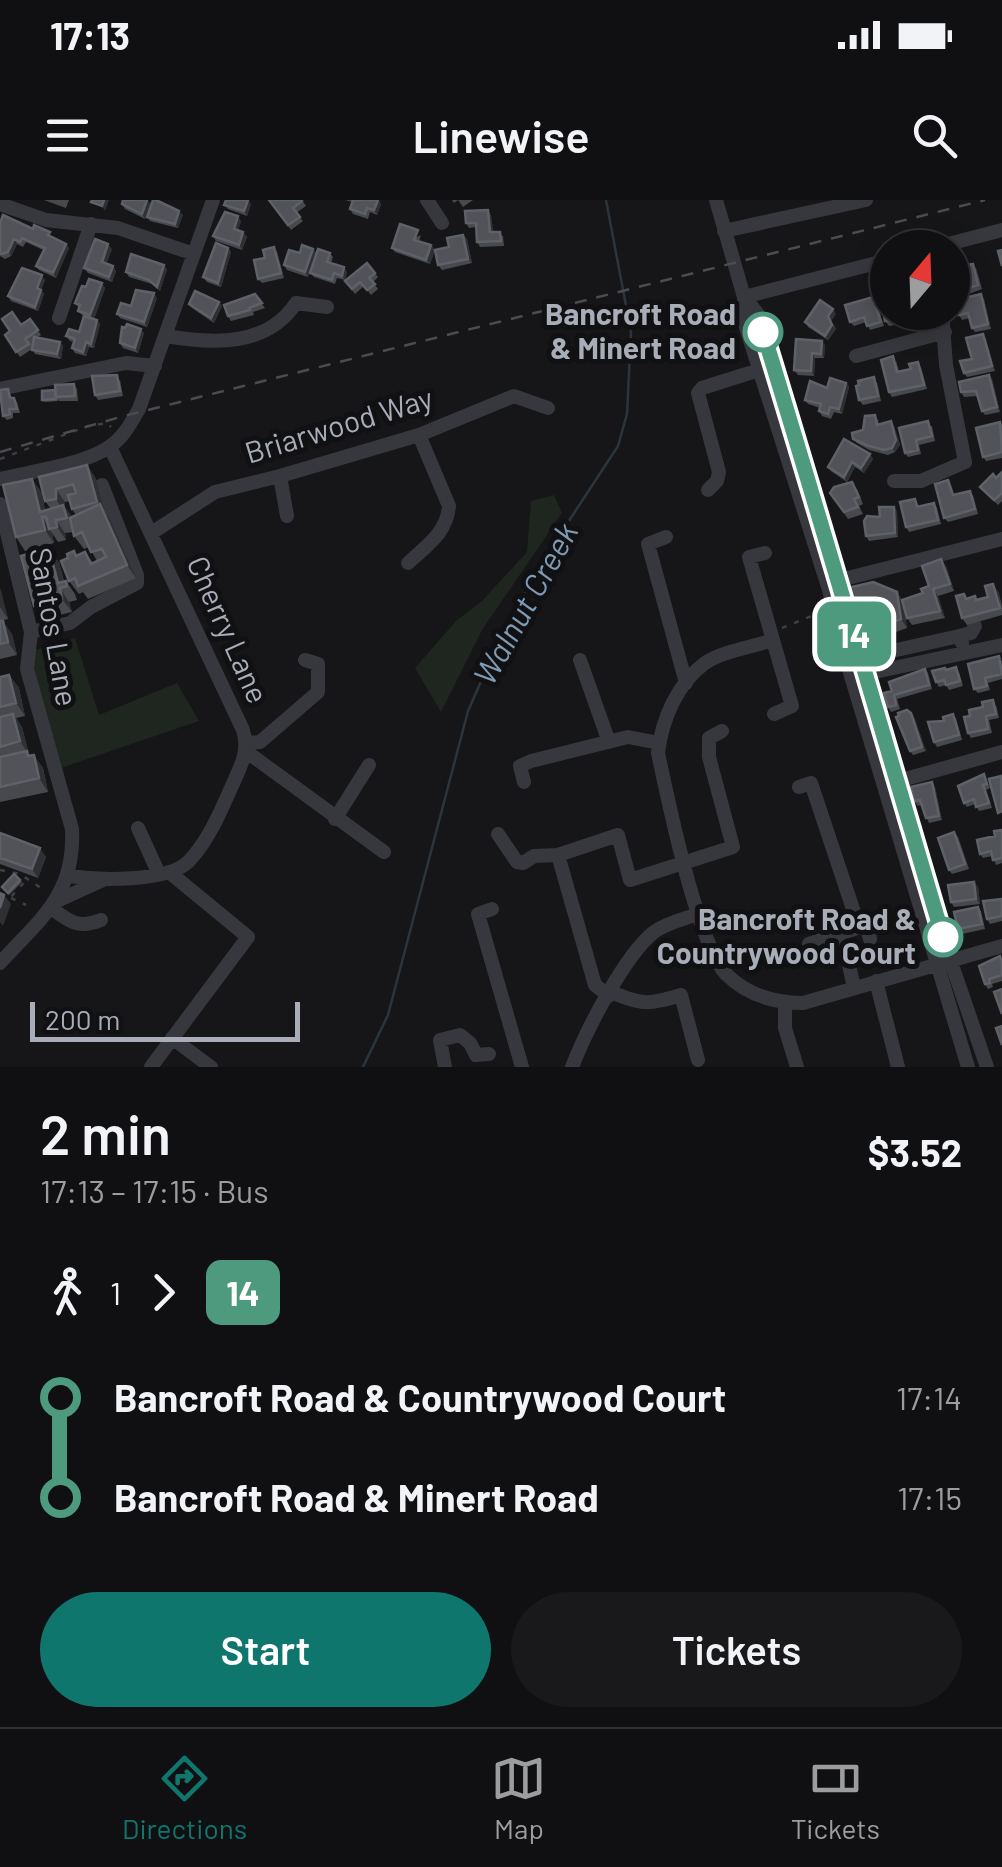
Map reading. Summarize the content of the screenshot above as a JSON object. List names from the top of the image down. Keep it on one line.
{"streets":{"street":["Briarwood Way","Santos Lane","Cherry Lane"]},"crossings":[["Briarwood Way","Cherry Lane"]],"water":["Walnut Creek"],"places":["Bancroft Road & Minert Road","Bancroft Road & Countrywood Court"],"lines":["bus line 14"],"scale_bar":"200 m","north":"top","page":{"status":"17:13","header":"Linewise","on_map":"14","scale":"200 m","heading":["2 min","17:13 – 17:15 · Bus","$3.52"],"legs":["1","14"],"list":[{"name":"Bancroft Road & Countrywood Court","value":"17:14"},{"name":"Bancroft Road & Minert Road","value":"17:15"}],"buttons":["Start","Tickets"],"tabs":["Directions","Map","Tickets"]}}
